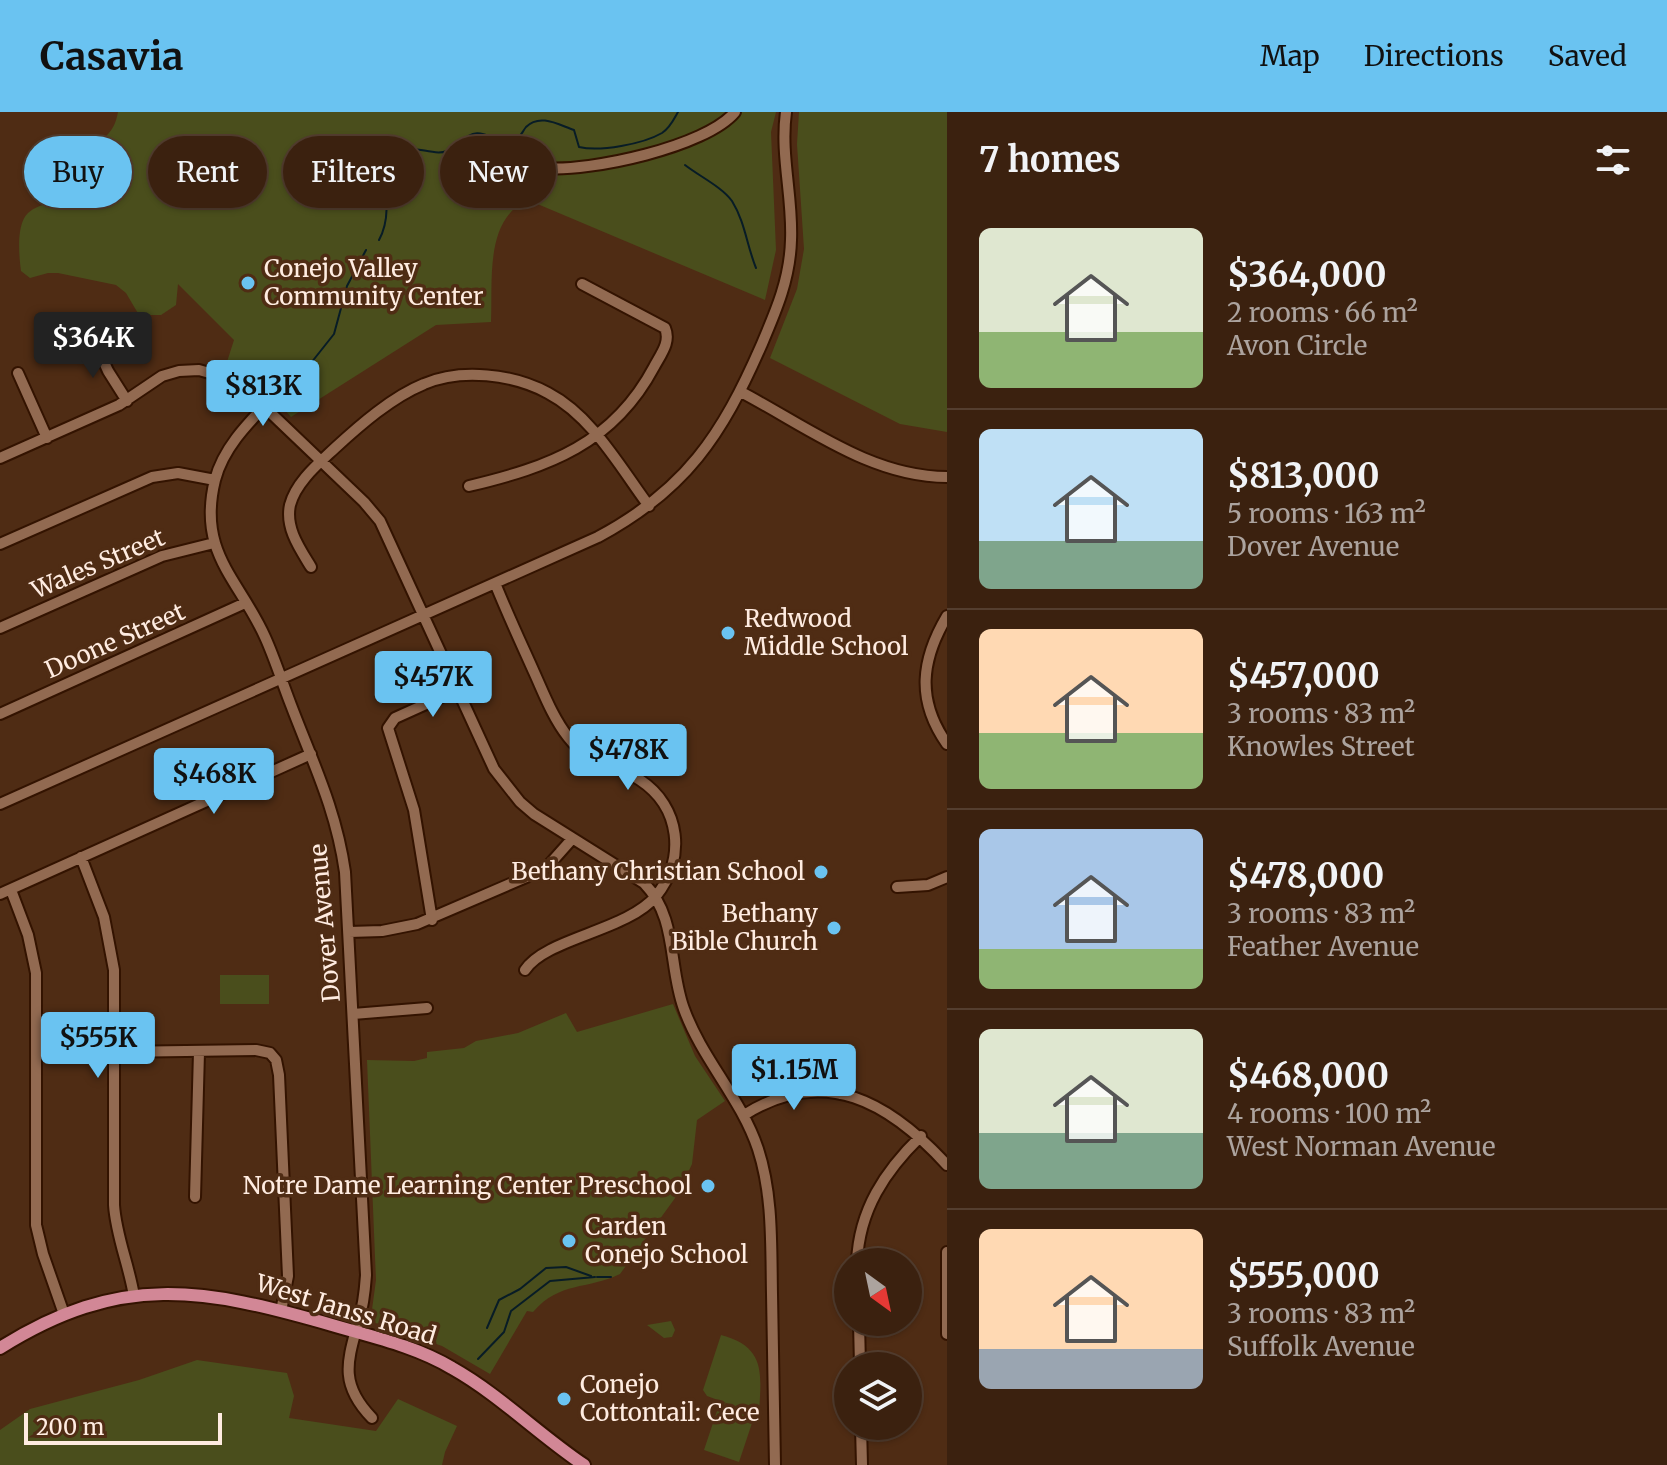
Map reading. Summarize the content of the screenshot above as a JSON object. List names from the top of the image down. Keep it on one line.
{"streets":{"main road":["West Janss Road"],"street":["Wales Street","Doone Street","Dover Avenue"]},"crossings":[["Wales Street","Dover Avenue"],["Doone Street","Dover Avenue"],["Dover Avenue","West Janss Road"]],"places":["Conejo Valley Community Center","Redwood Middle School","Bethany Christian School","Bethany Bible Church","Notre Dame Learning Center Preschool","Carden Conejo School","Conejo Cottontail: Cece"],"scale_bar":"200 m","north":"bottom right","page":{"header":"Casavia","nav":["Map","Directions","Saved"],"heading":"7 homes","chip":["Buy","Rent","Filters","New"],"list":[{"name":"$364,000","note":"2 rooms · 66 m² · Avon Circle"},{"name":"$813,000","note":"5 rooms · 163 m² · Dover Avenue"},{"name":"$457,000","note":"3 rooms · 83 m² · Knowles Street"},{"name":"$478,000","note":"3 rooms · 83 m² · Feather Avenue"},{"name":"$468,000","note":"4 rooms · 100 m² · West Norman Avenue"},{"name":"$555,000","note":"3 rooms · 83 m² · Suffolk Avenue"}],"price":["$364K","$813K","$457K","$478K","$468K","$555K","$1.15M"],"scale":"200 m"}}
